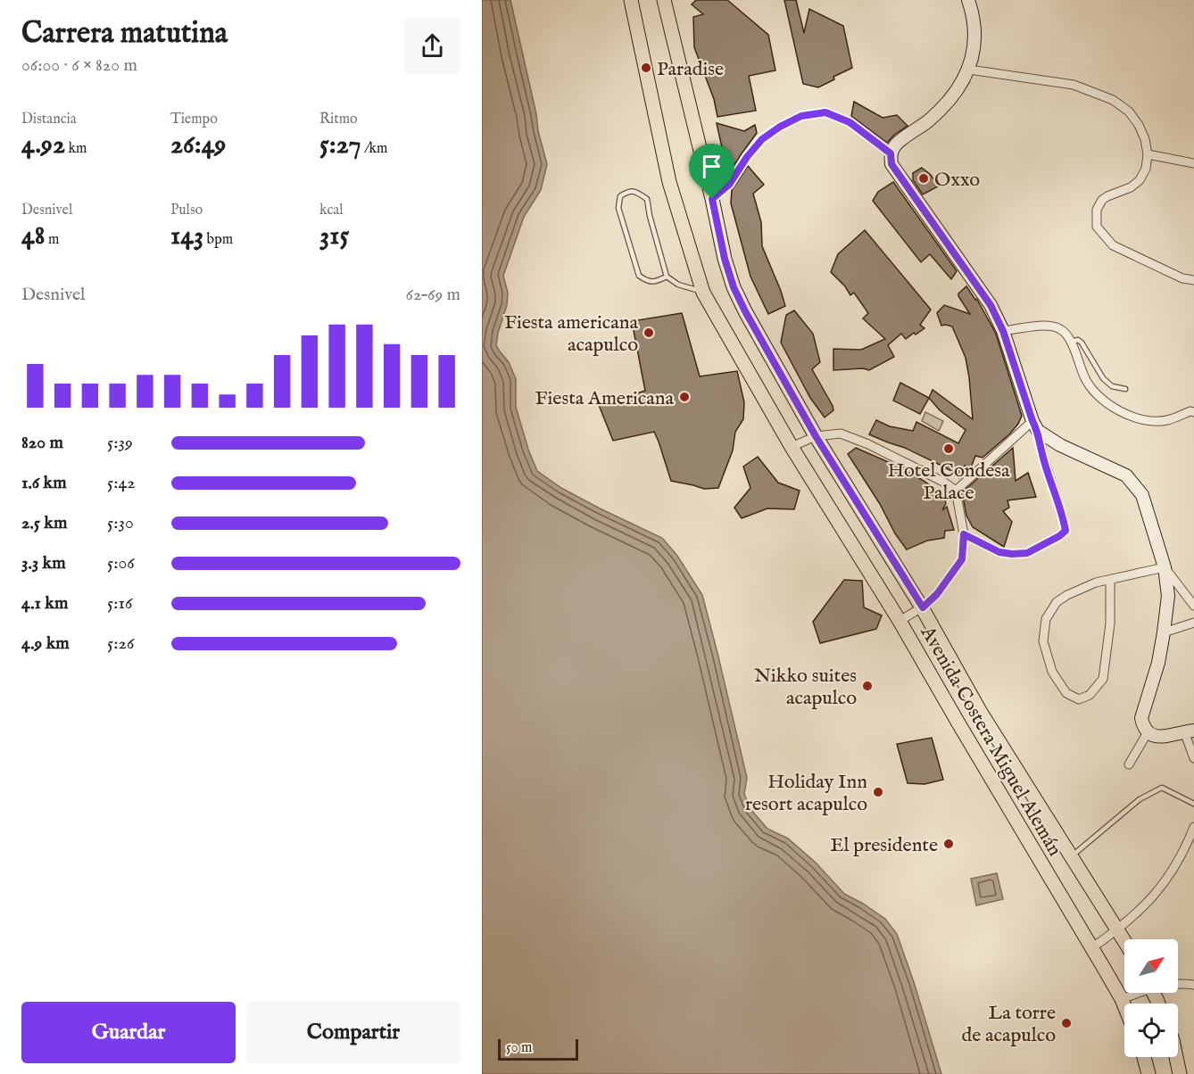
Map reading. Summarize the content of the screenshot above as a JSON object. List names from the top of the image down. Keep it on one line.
{"streets":{"main road":["Avenida Costera Miguel Alemán"]},"places":["Paradise","Oxxo","Fiesta americana acapulco","Fiesta Americana","Hotel Condesa Palace","Nikko suites acapulco","Holiday Inn resort acapulco","El presidente","La torre de acapulco"],"scale_bar":"50 m","north":"top right","page":{"heading":["Carrera matutina","06:00 · 6 × 820 m"],"stats":[["Distancia","4.92 km"],["Tiempo","26:49"],["Ritmo","5:27 /km"],["Desnivel","48 m"],["Pulso","143 bpm"],["kcal","315"]],"chart":["Desnivel","62–69 m"],"list":[{"name":"820 m","note":"5:39"},{"name":"1.6 km","note":"5:42"},{"name":"2.5 km","note":"5:30"},{"name":"3.3 km","note":"5:06"},{"name":"4.1 km","note":"5:16"},{"name":"4.9 km","note":"5:26"}],"buttons":["Guardar","Compartir"],"scale":"50 m"}}
